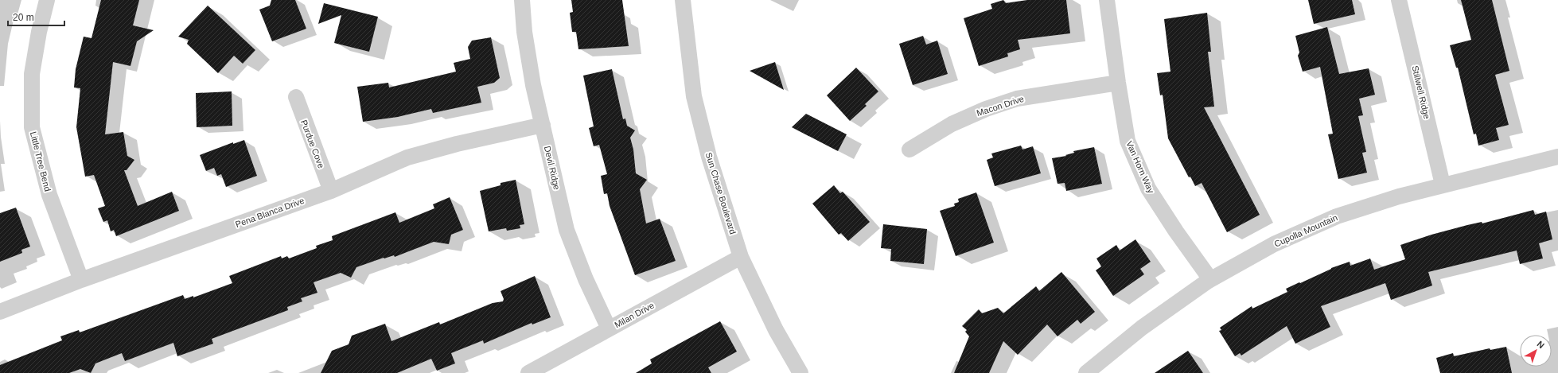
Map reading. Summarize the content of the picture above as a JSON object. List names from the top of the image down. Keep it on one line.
{"streets":{"street":["Stillwell Ridge","Macon Drive","Purdue Cove","Little Tree Bend","Van Horn Way","Devil Ridge","Sun Chase Boulevard","Pena Blanca Drive","Cupolla Mountain","Milan Drive"]},"crossings":[["Stillwell Ridge","Cupolla Mountain"],["Macon Drive","Van Horn Way"],["Purdue Cove","Pena Blanca Drive"],["Little Tree Bend","Pena Blanca Drive"],["Van Horn Way","Cupolla Mountain"],["Devil Ridge","Pena Blanca Drive"],["Devil Ridge","Milan Drive"],["Sun Chase Boulevard","Milan Drive"]],"scale_bar":"20 m","north":"top right"}
